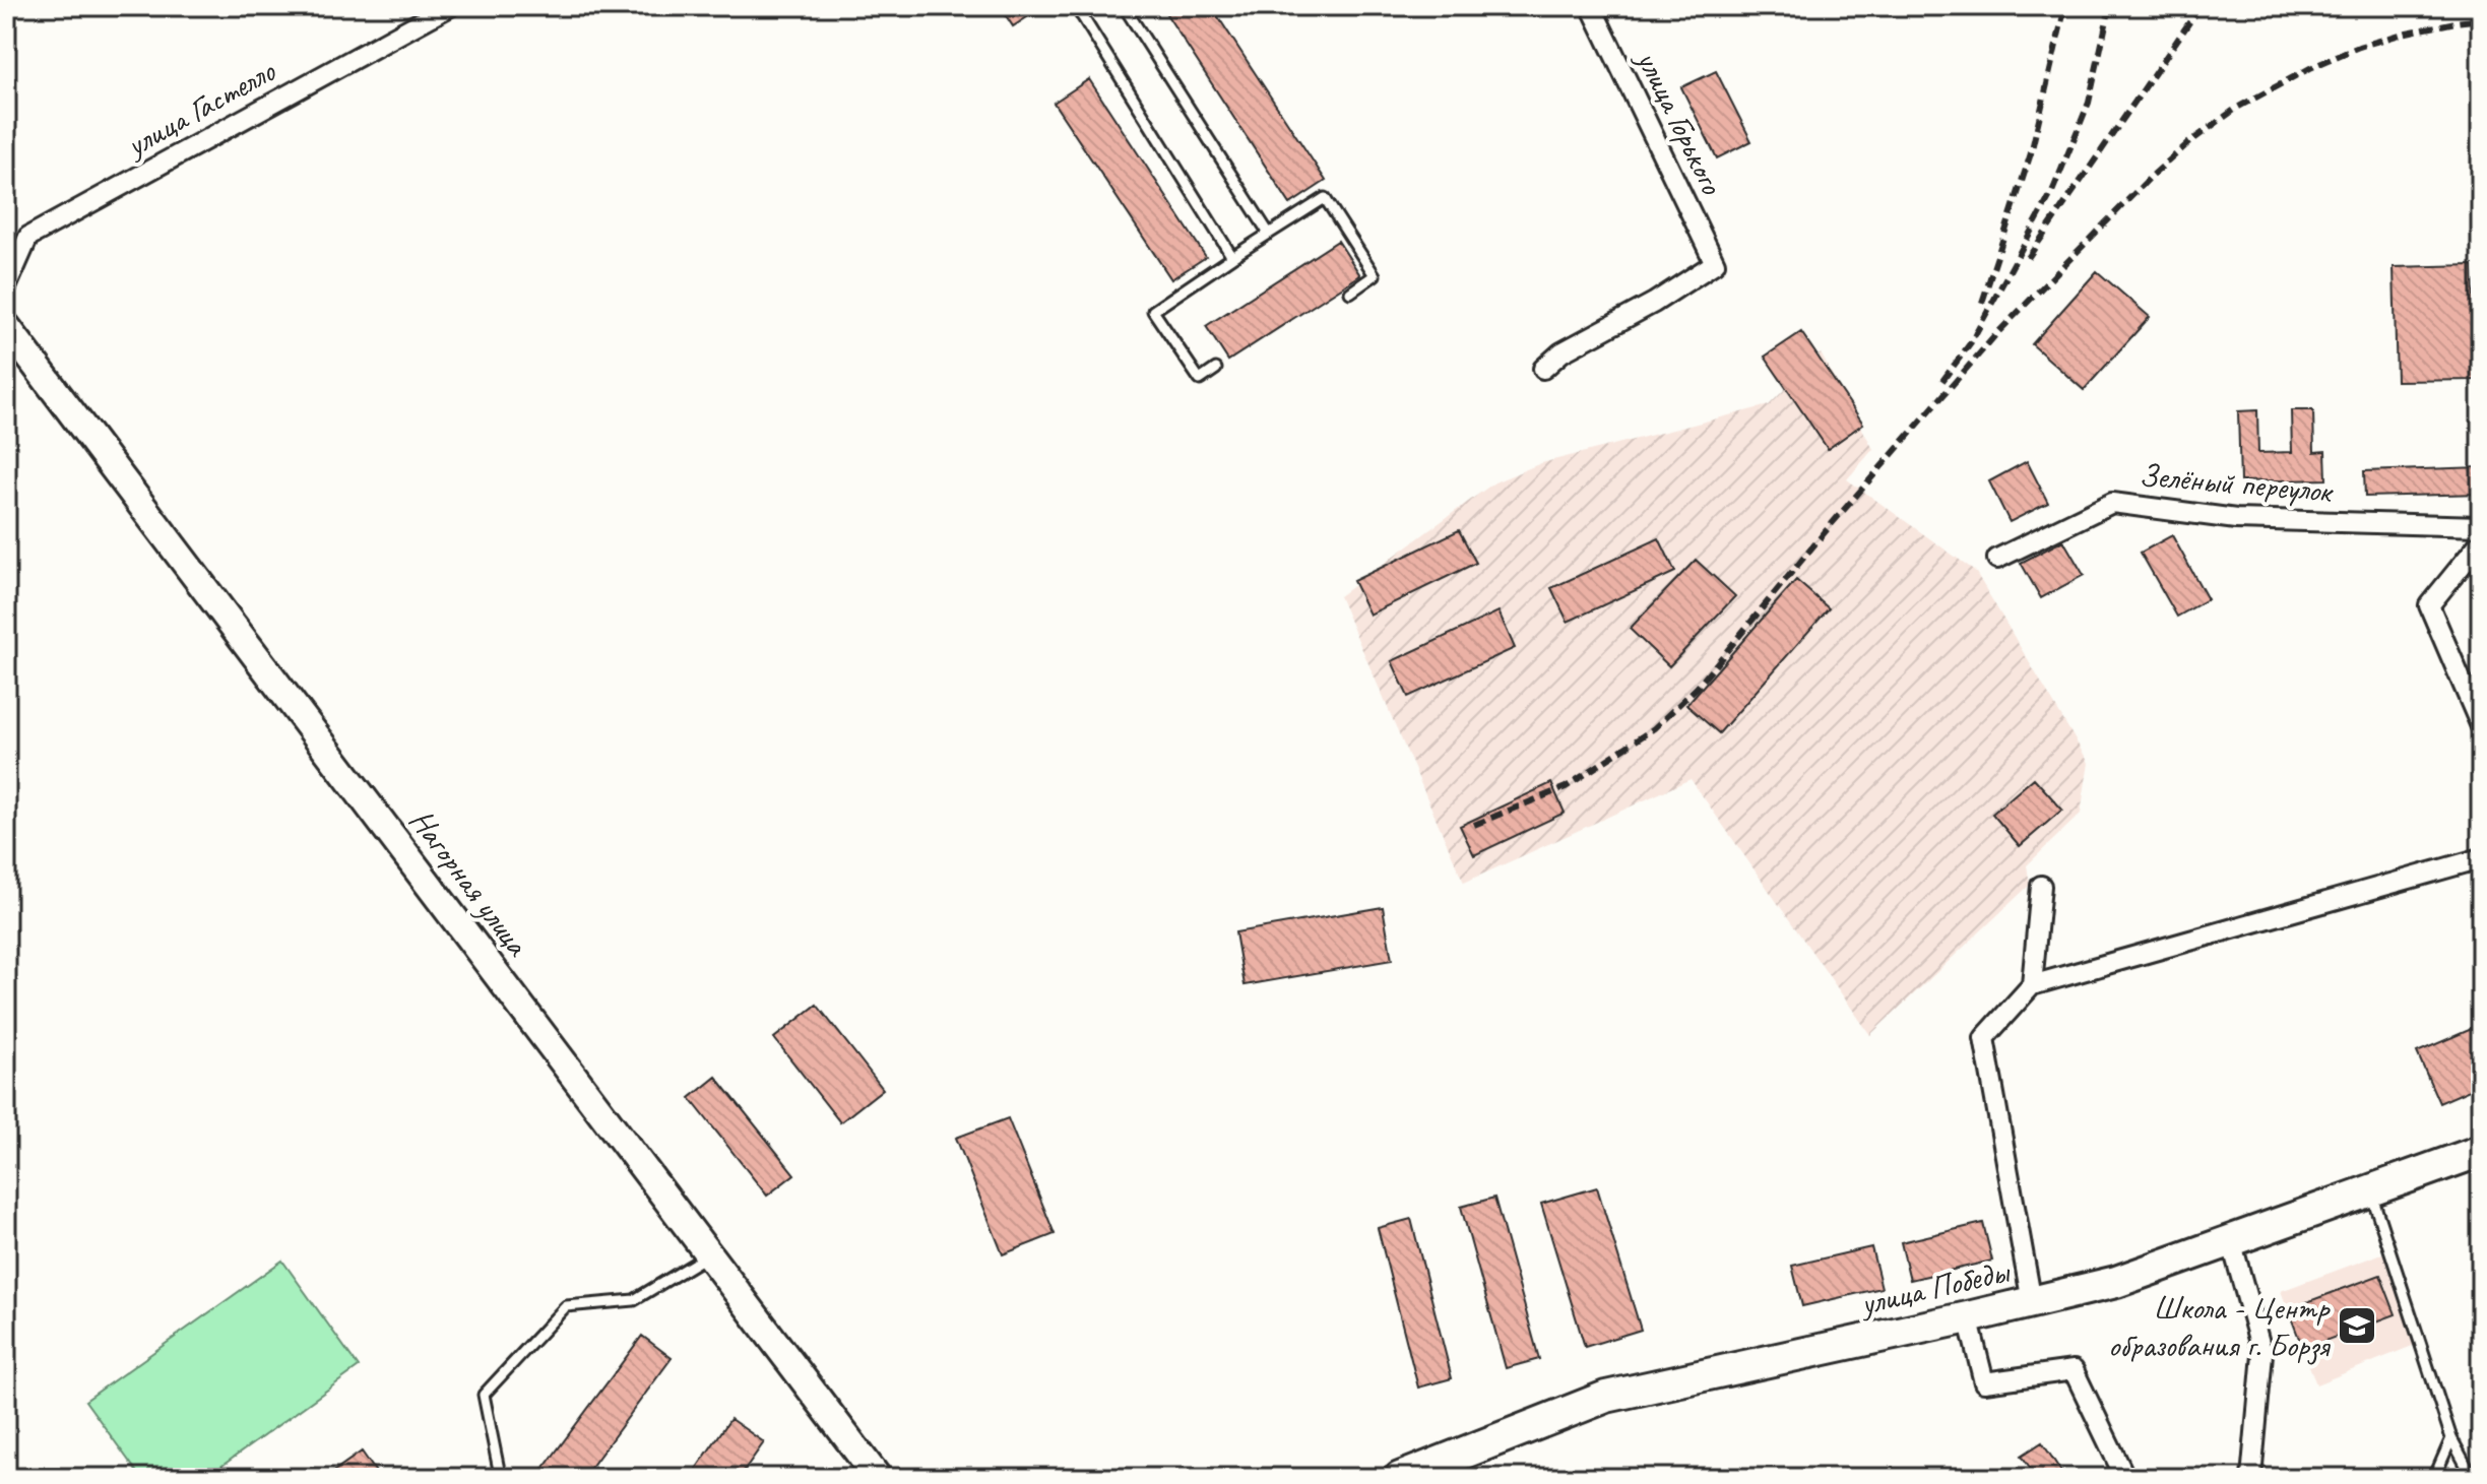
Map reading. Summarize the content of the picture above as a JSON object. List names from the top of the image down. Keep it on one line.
{"streets":{"main road":["улица Победы"],"street":["улица Гастелло","улица Горького","Зелёный переулок","Нагорная улица"]},"places":{"school or university":["Школа - Центр образования г. Борзя"]}}
